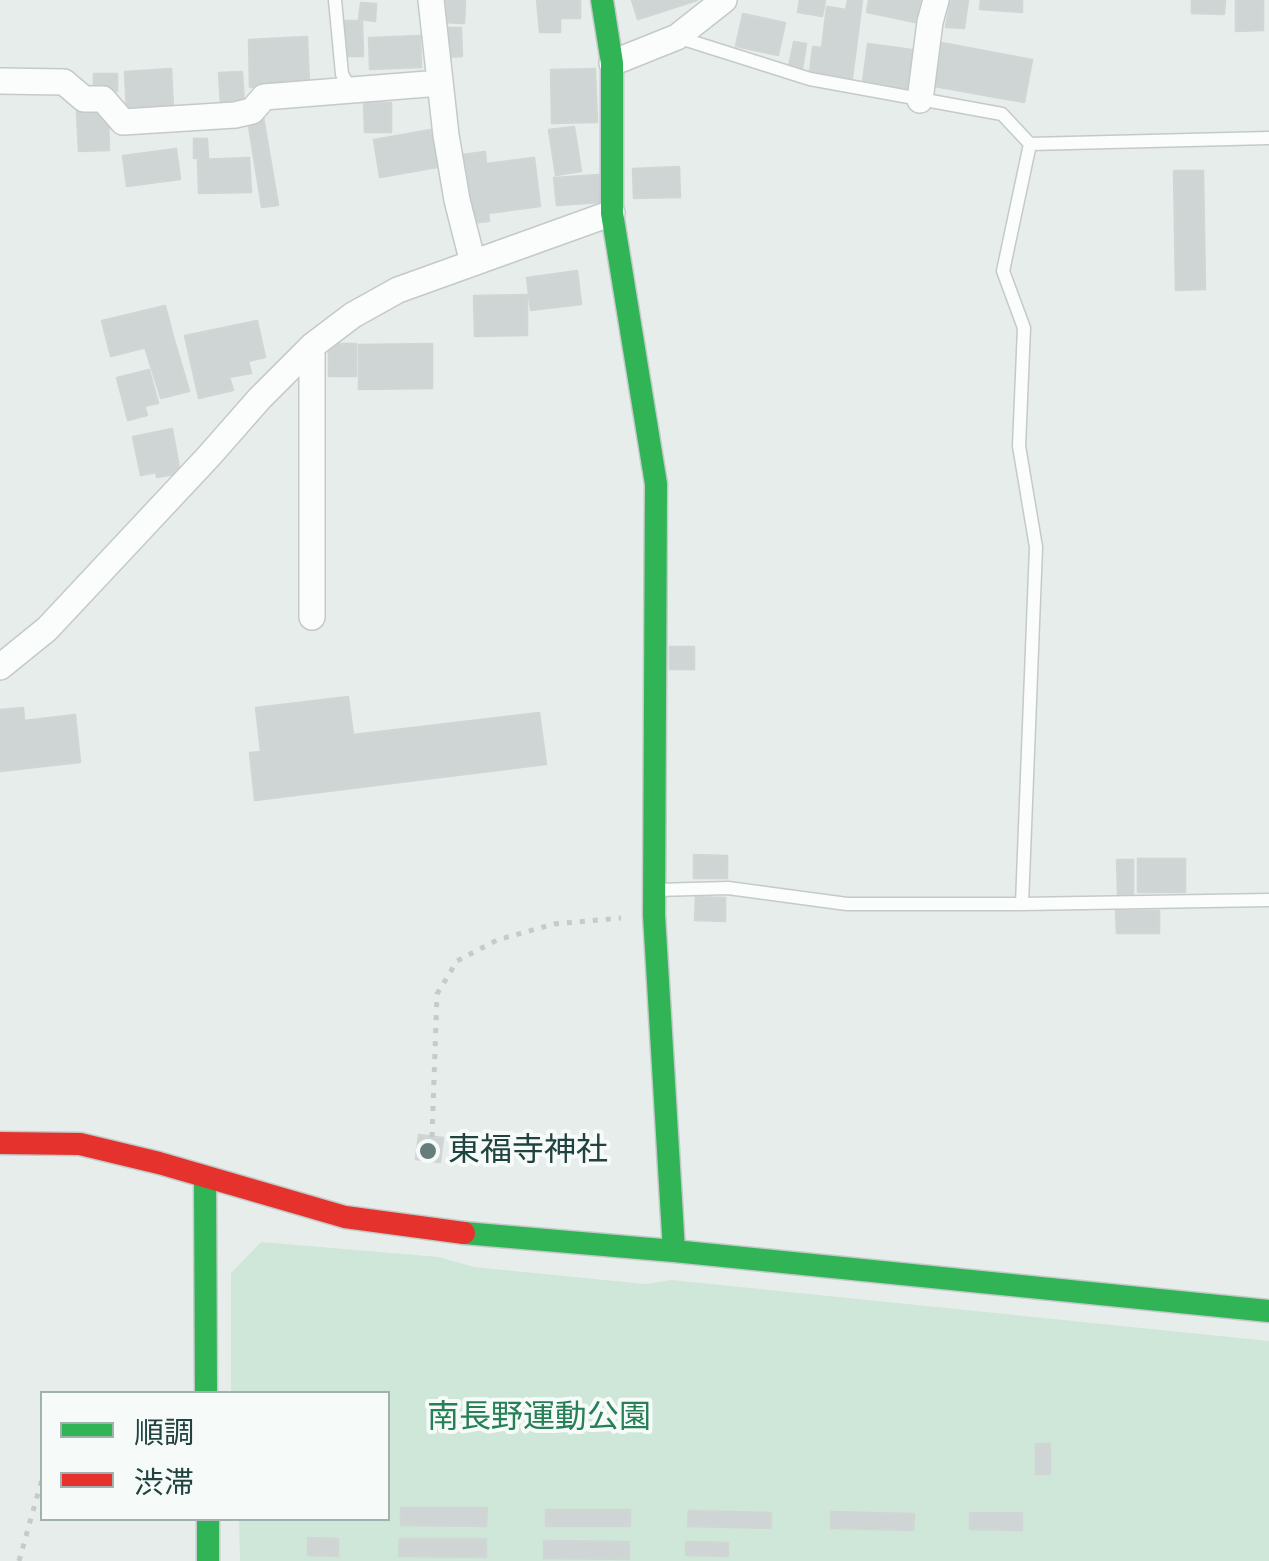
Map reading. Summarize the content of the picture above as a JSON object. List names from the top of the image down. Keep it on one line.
{"parks":["南長野運動公園"],"places":["東福寺神社"],"legend":["順調","渋滞"]}
